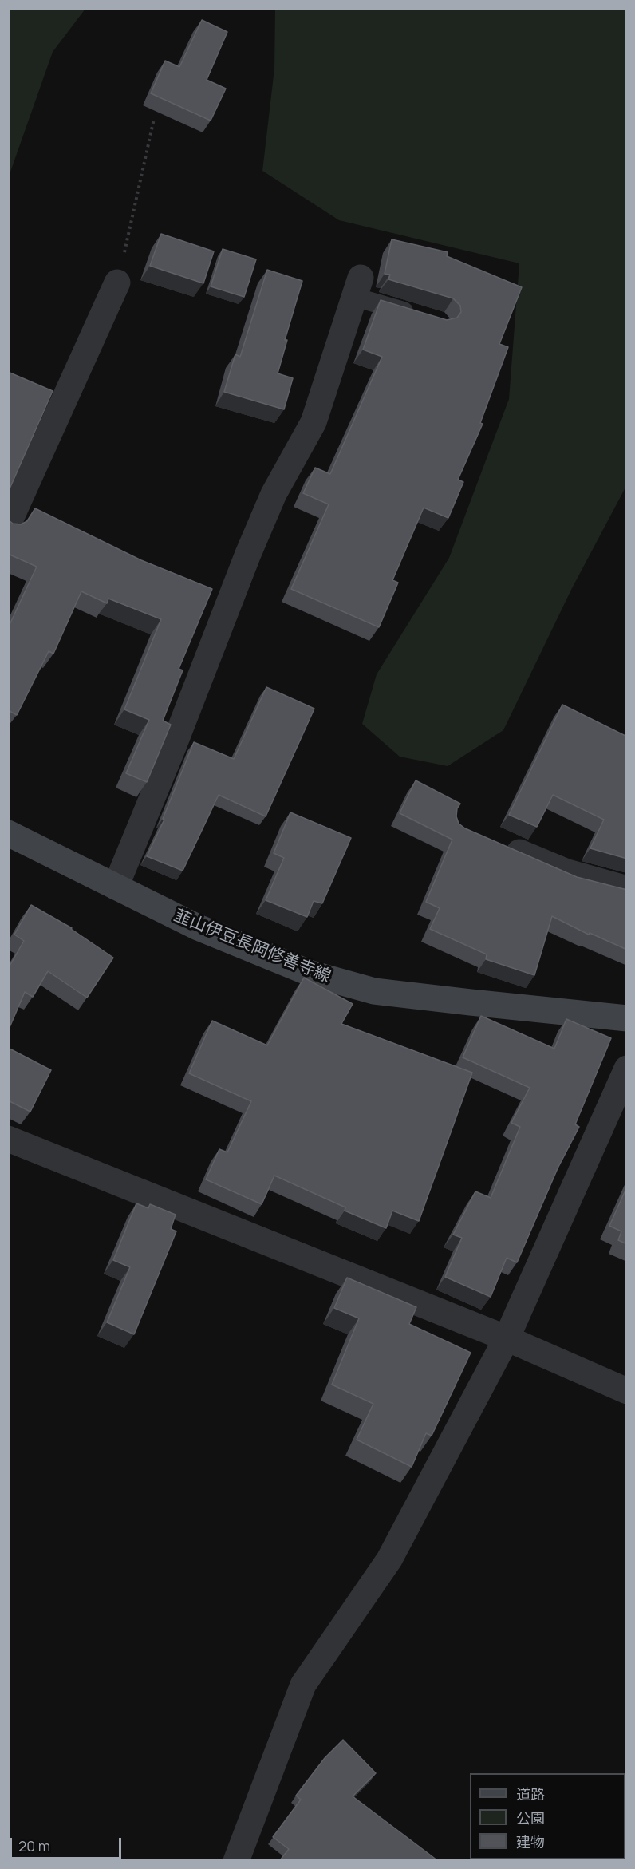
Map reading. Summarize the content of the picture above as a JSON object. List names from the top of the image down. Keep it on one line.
{"streets":{"main road":["韮山伊豆長岡修善寺線"]},"legend":["道路","公園","建物"],"scale_bar":"20 m"}
